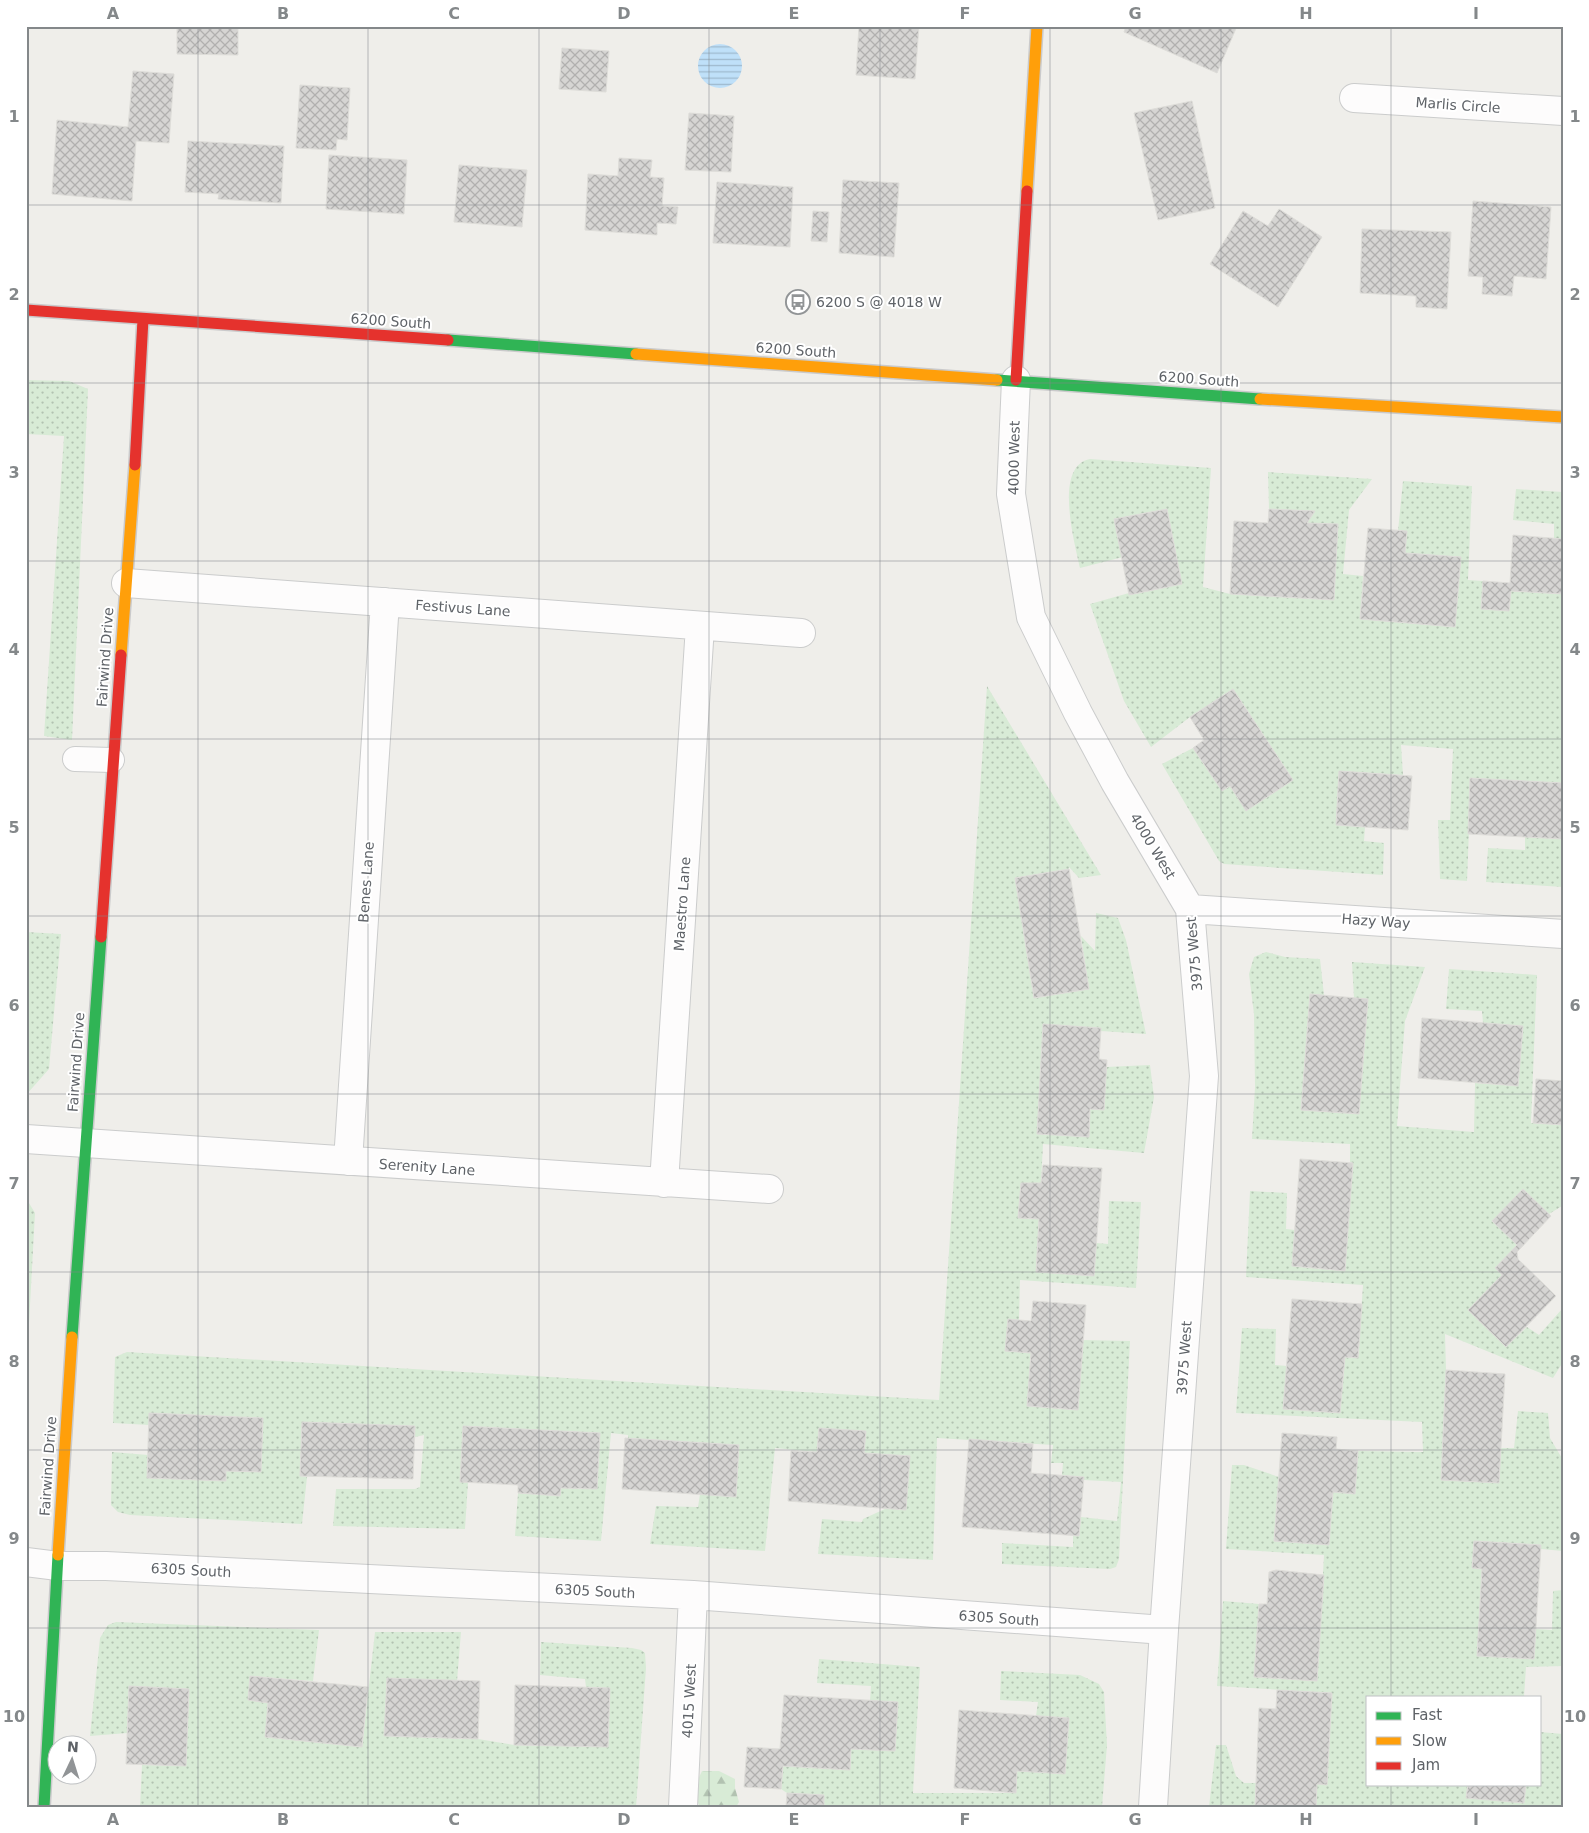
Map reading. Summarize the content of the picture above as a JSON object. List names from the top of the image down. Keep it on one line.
{"streets":{"street":["Marlis Circle","6200 South","4000 West","Festivus Lane","Fairwind Drive","Benes Lane","Maestro Lane","Hazy Way","3975 West","Serenity Lane","6305 South","4015 West"]},"crossings":[["6200 South","4000 West"],["6200 South","Fairwind Drive"],["4000 West","Hazy Way"],["4000 West","3975 West"],["Festivus Lane","Fairwind Drive"],["Festivus Lane","Benes Lane"],["Festivus Lane","Maestro Lane"],["Fairwind Drive","Serenity Lane"],["Fairwind Drive","6305 South"],["Benes Lane","Serenity Lane"],["Maestro Lane","Serenity Lane"],["Hazy Way","3975 West"],["3975 West","6305 South"],["6305 South","4015 West"]],"places":{"bus stop":["6200 S @ 4018 W"]},"legend":["Fast","Slow","Jam"],"north":"top","grid":{"columns":["A","B","C","D","E","F","G","H","I"],"rows":["1","2","3","4","5","6","7","8","9","10"]}}
